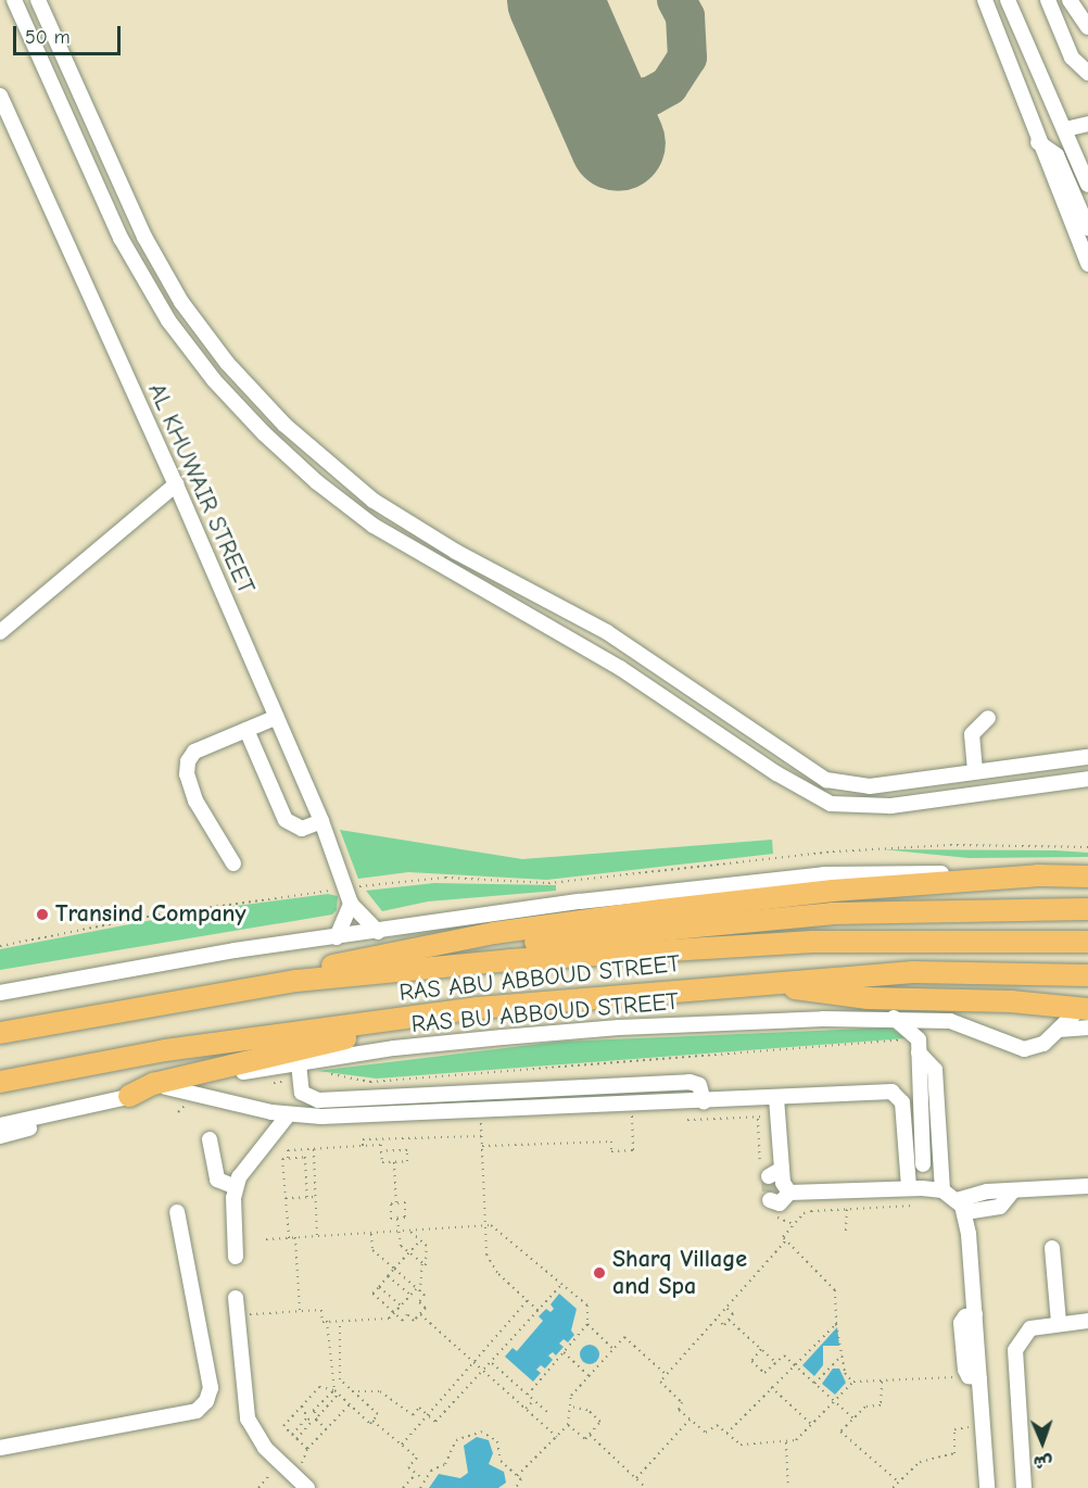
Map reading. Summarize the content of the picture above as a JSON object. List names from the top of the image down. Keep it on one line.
{"streets":{"highway":["RAS ABU ABBOUD STREET"],"street":["AL KHUWAIR STREET","RAS BU ABBOUD STREET"]},"places":["Transind Company","Sharq Village and Spa"],"scale_bar":"50 m","north":"bottom"}
